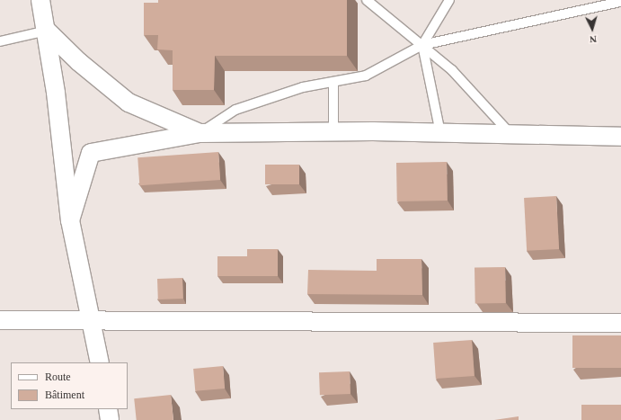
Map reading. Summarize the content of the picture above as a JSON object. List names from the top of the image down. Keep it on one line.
{"legend":["Route","Bâtiment"],"north":"bottom"}
